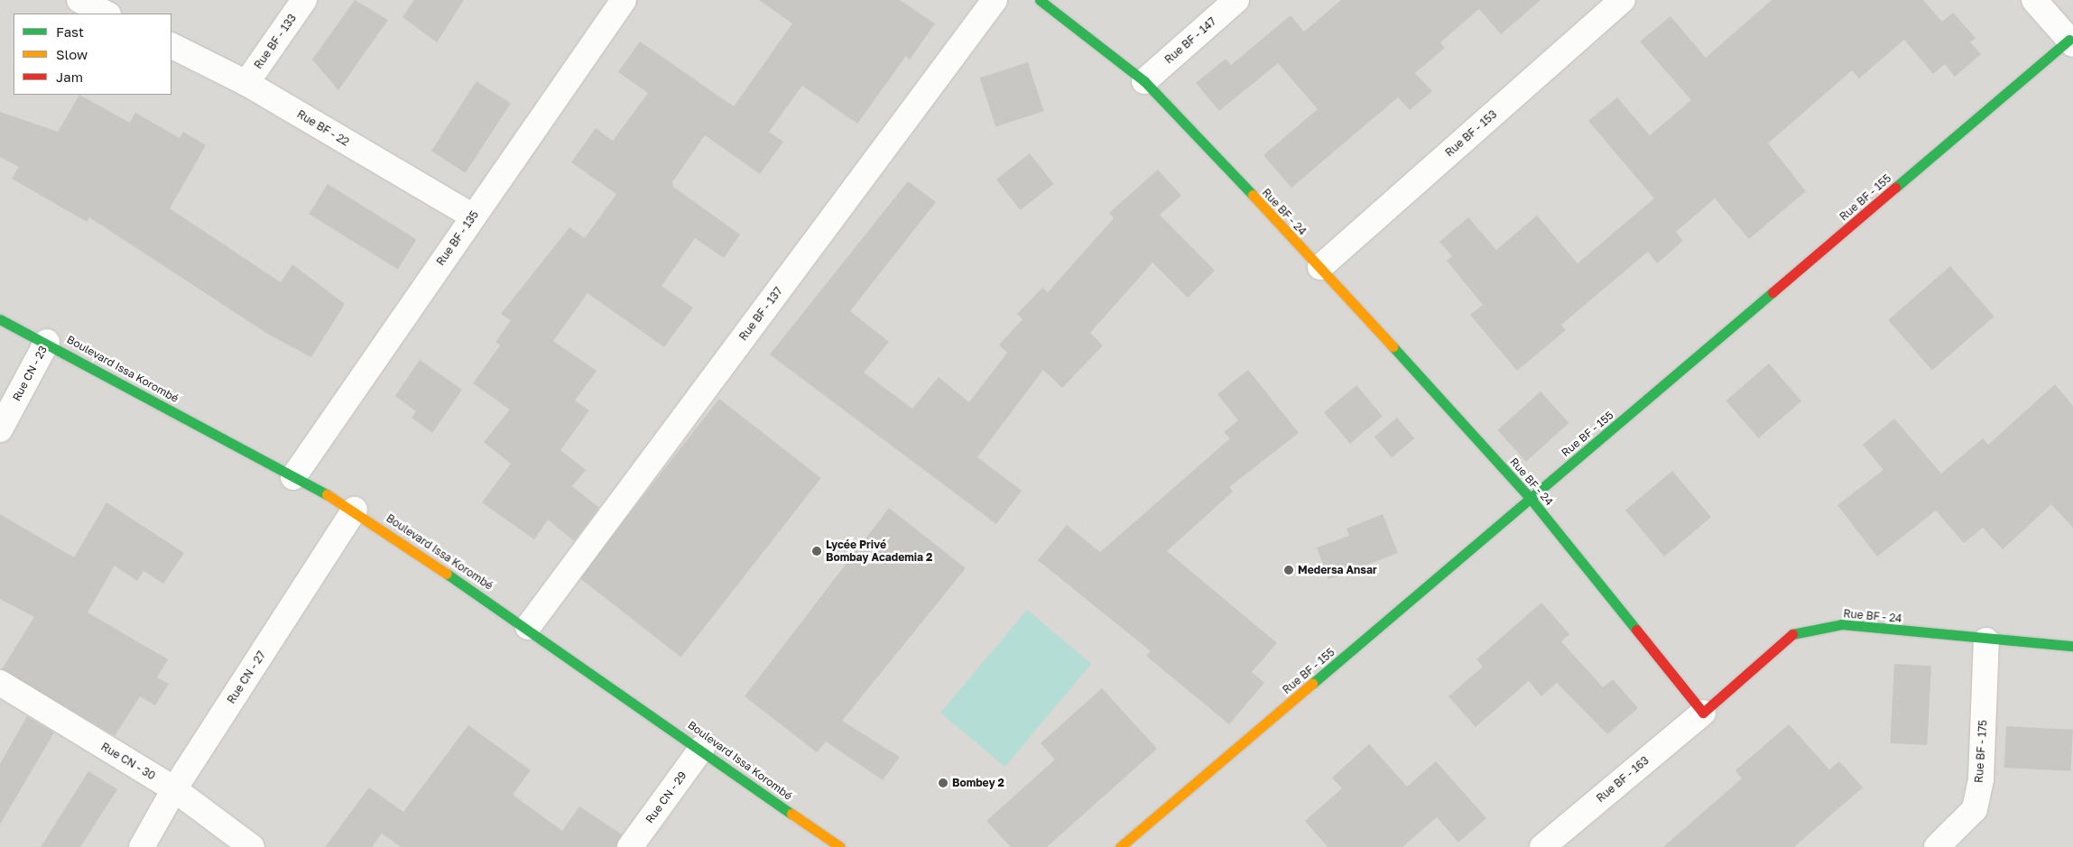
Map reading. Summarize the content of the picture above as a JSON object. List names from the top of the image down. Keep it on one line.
{"streets":{"street":["Rue BF - 147","Rue BF - 133","Rue BF - 22","Rue BF - 153","Rue BF - 155","Rue BF - 24","Rue BF - 135","Rue BF - 137","Boulevard Issa Korombé","Rue CN - 23","Rue CN - 27","Rue BF - 175","Rue CN - 30","Rue BF - 163","Rue CN - 29"]},"crossings":[["Rue BF - 147","Rue BF - 24"],["Rue BF - 133","Rue BF - 22"],["Rue BF - 22","Rue BF - 135"],["Rue BF - 153","Rue BF - 24"],["Rue BF - 155","Rue BF - 24"],["Rue BF - 24","Rue BF - 175"],["Rue BF - 24","Rue BF - 163"],["Rue BF - 135","Boulevard Issa Korombé"],["Rue BF - 137","Boulevard Issa Korombé"],["Boulevard Issa Korombé","Rue CN - 23"],["Boulevard Issa Korombé","Rue CN - 27"],["Boulevard Issa Korombé","Rue CN - 29"],["Rue CN - 27","Rue CN - 30"]],"places":["Lycée Privé Bombay Academia 2","Medersa Ansar","Bombey 2"],"legend":["Fast","Slow","Jam"]}
